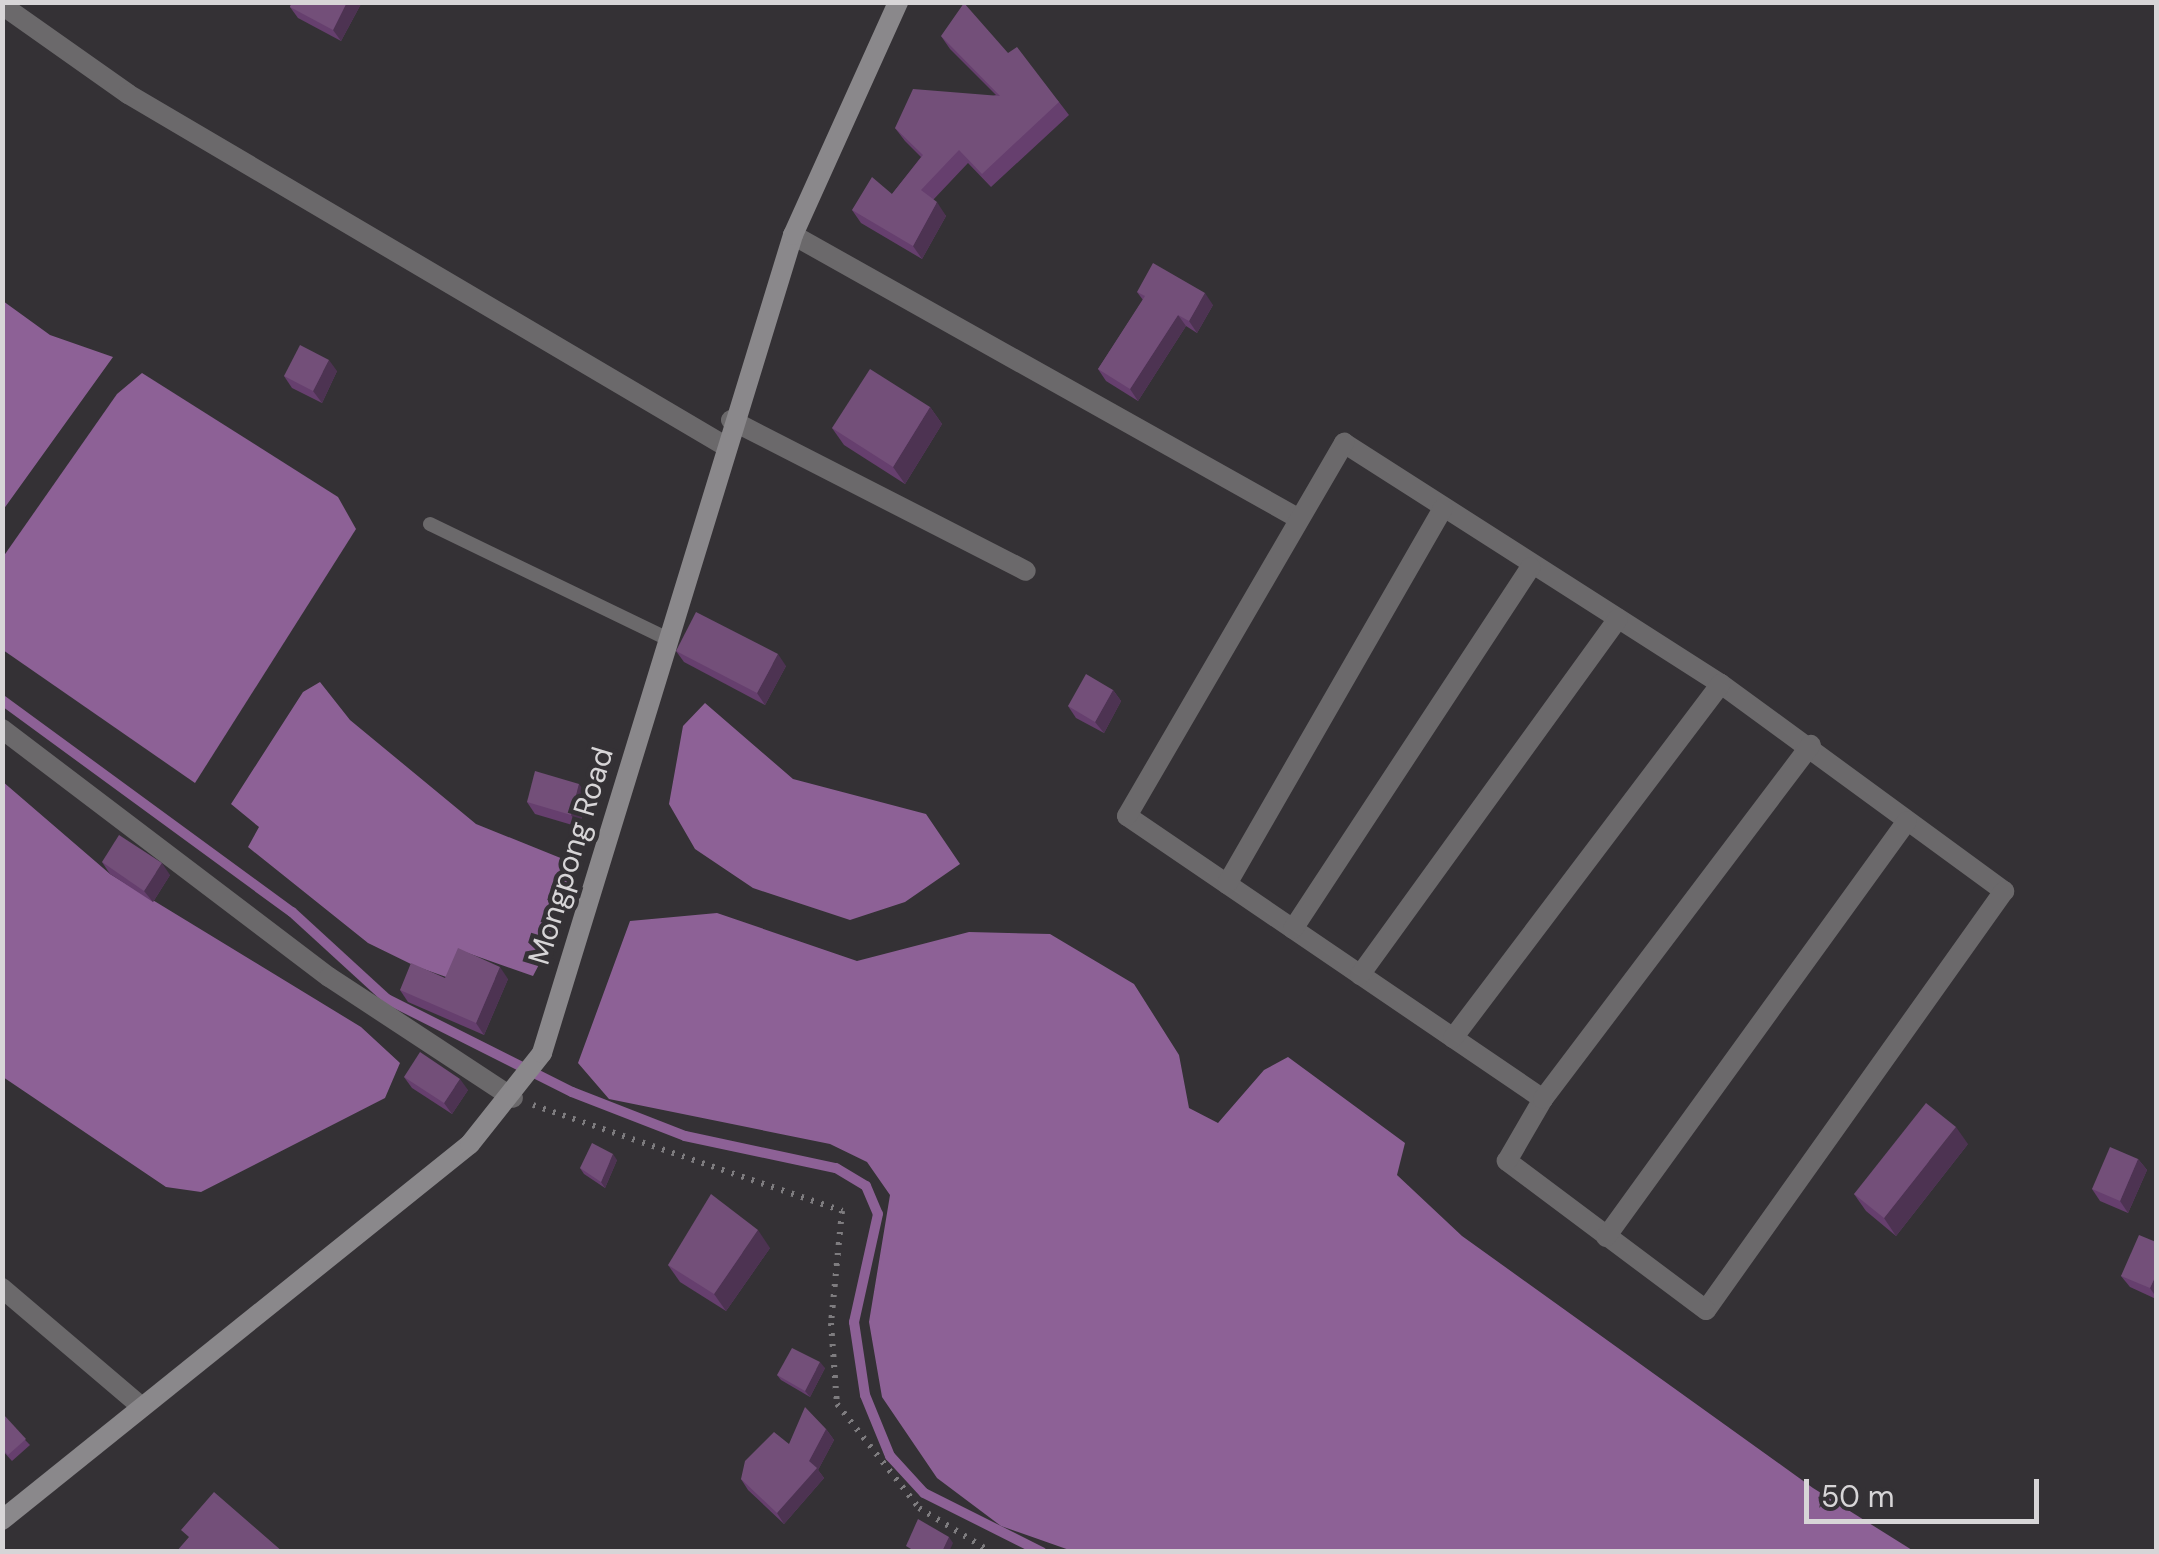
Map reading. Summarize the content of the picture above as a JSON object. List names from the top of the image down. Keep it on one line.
{"streets":{"main road":["Mongpong Road"]},"scale_bar":"50 m"}
